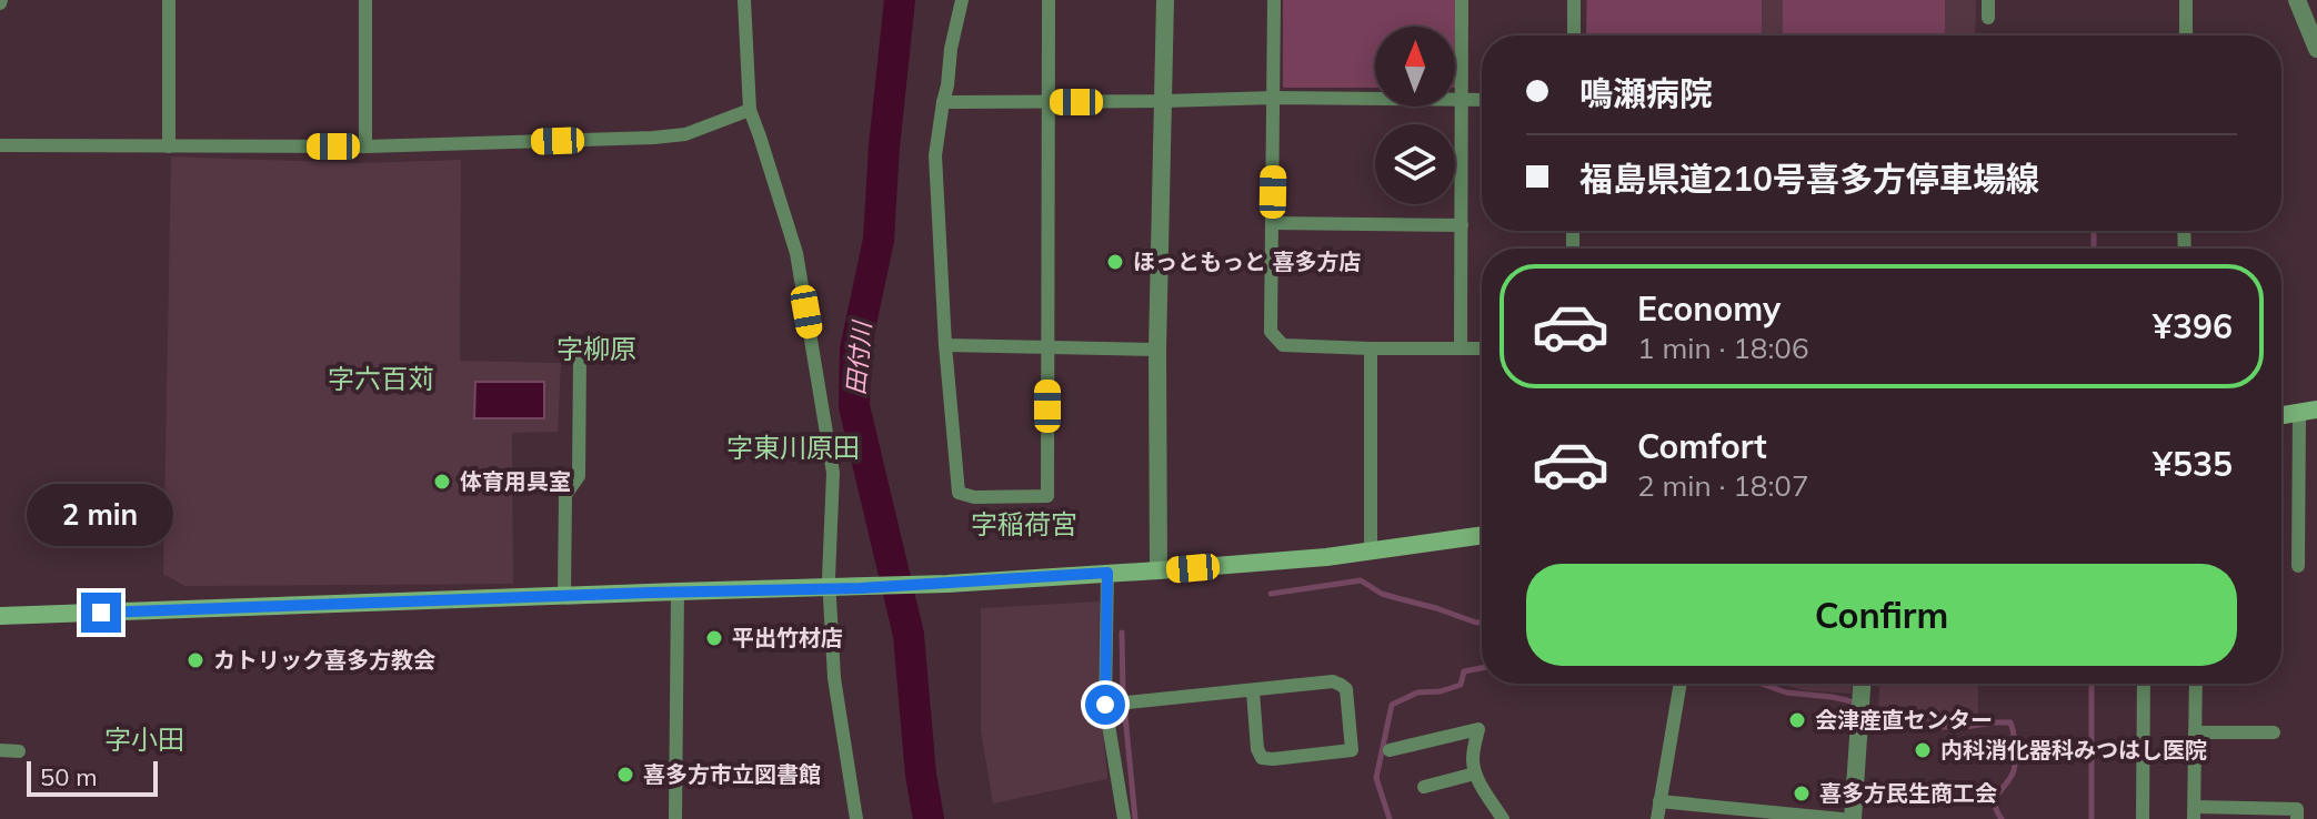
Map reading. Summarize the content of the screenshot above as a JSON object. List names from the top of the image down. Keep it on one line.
{"districts":["字柳原","字六百苅","字東川原田","字稲荷宮","字小田"],"water":["田付川"],"places":["ほっともっと 喜多方店","体育用具室","平出竹材店","カトリック喜多方教会","会津産直センター","内科消化器科みつはし医院","喜多方市立図書館","喜多方民生商工会"],"scale_bar":"50 m","north":"top","page":{"banner":["鳴瀬病院","福島県道210号喜多方停車場線"],"list":[{"name":"Economy","note":"1 min · 18:06","value":"¥396"},{"name":"Comfort","note":"2 min · 18:07","value":"¥535"}],"bubble":"2 min","buttons":"Confirm","scale":"50 m"}}
